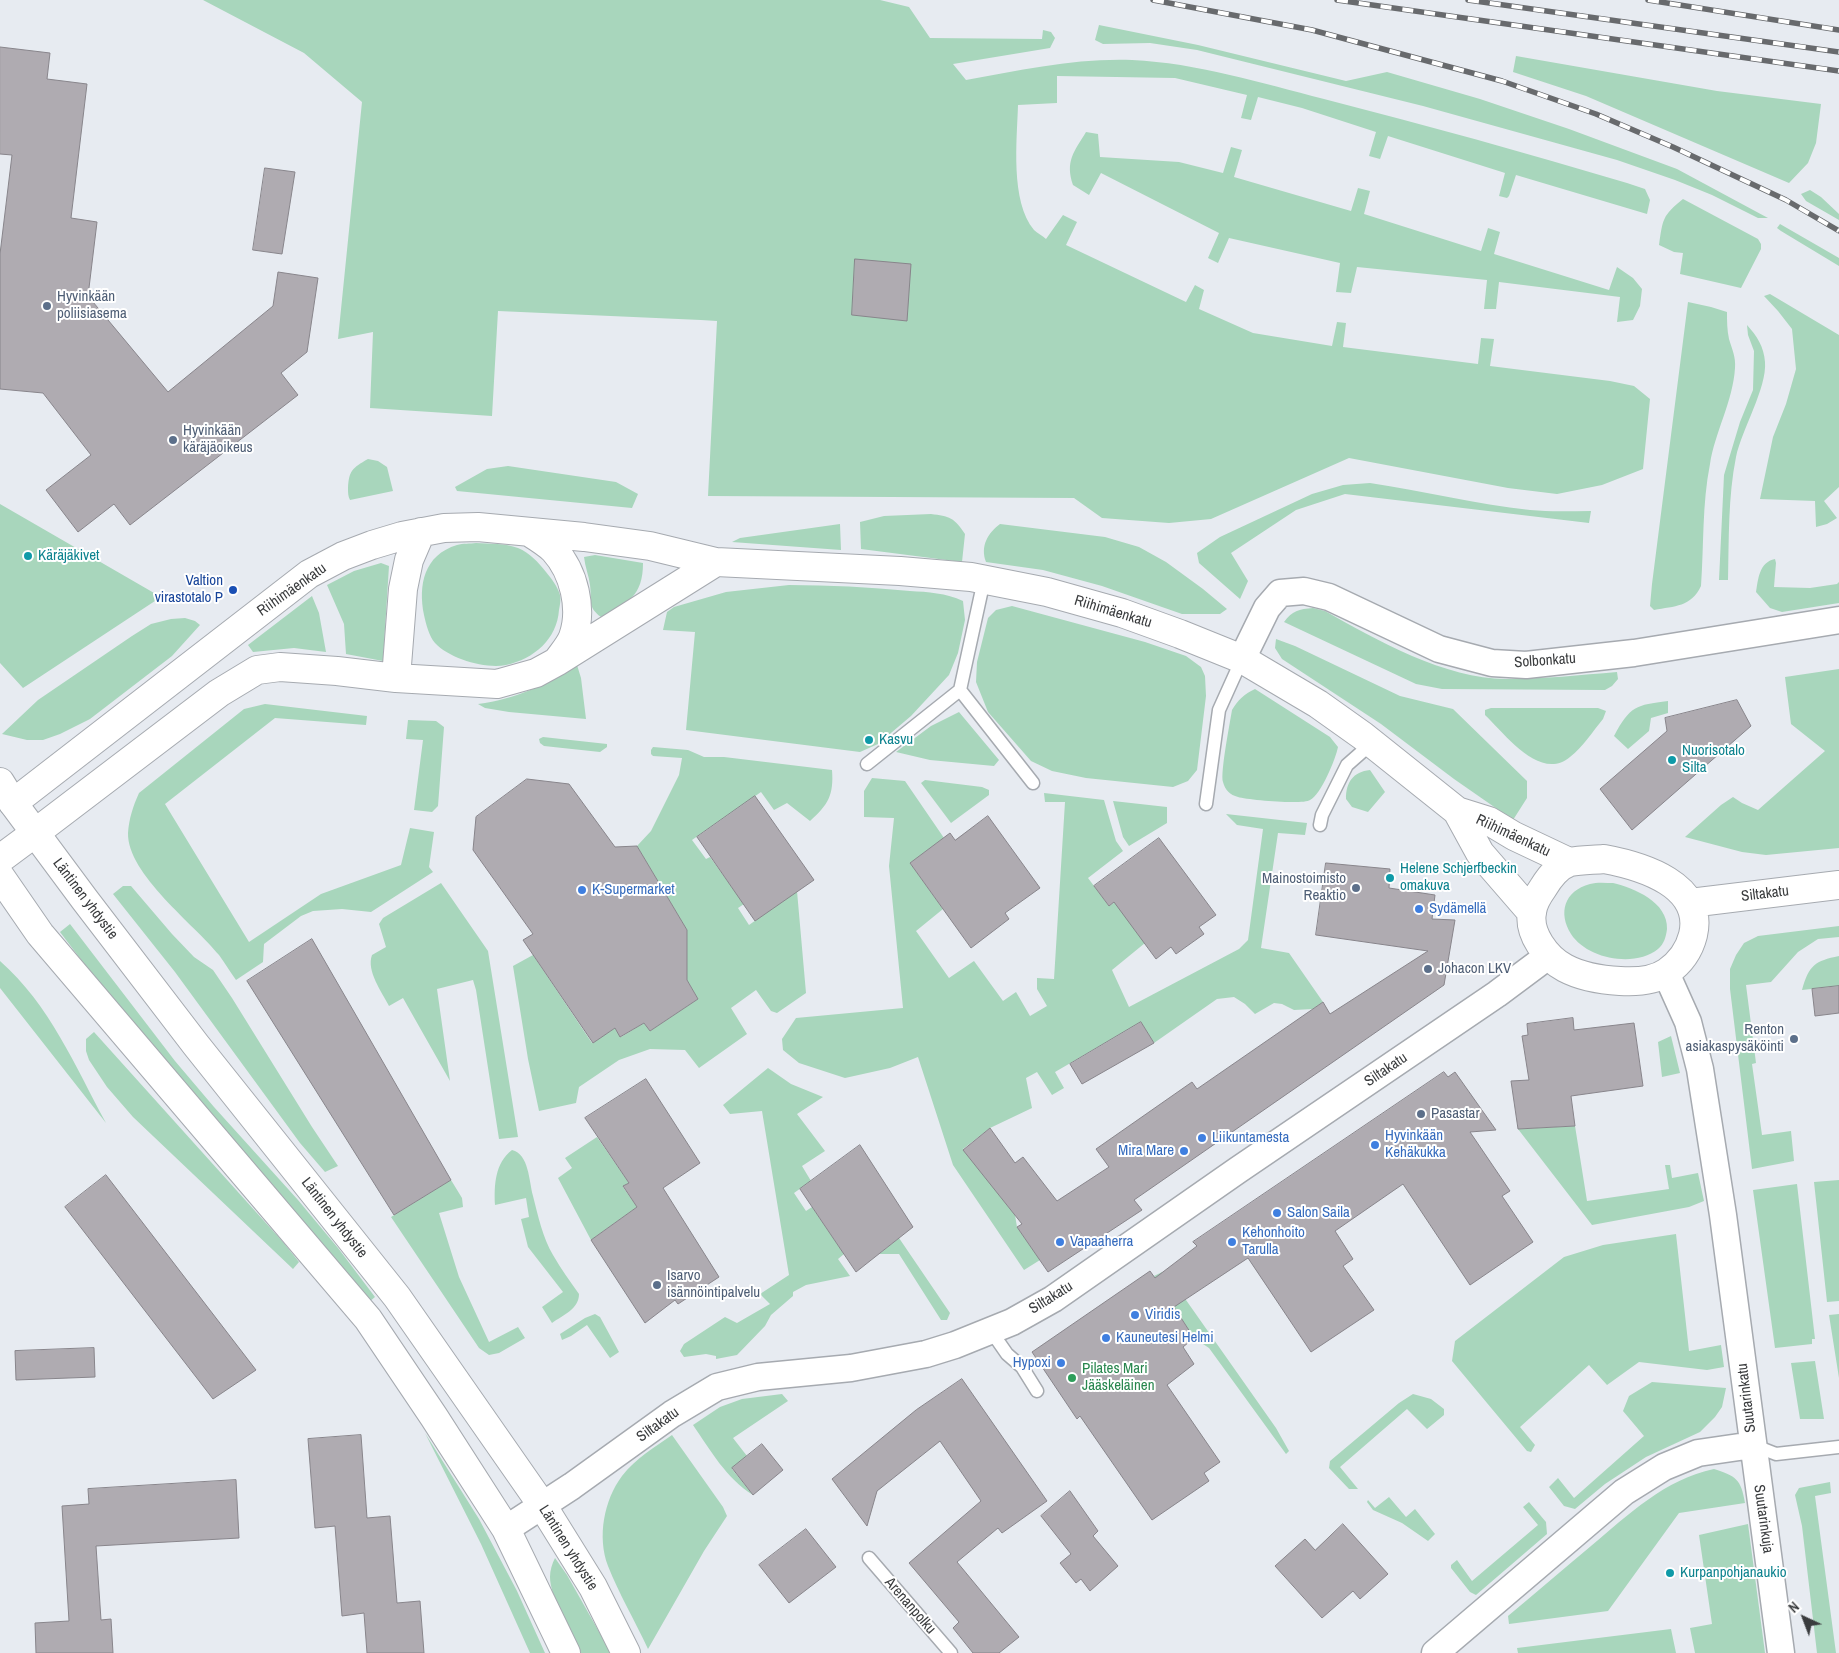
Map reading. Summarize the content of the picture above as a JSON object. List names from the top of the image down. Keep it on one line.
{"streets":{"street":["Riihimäenkatu","Solbonkatu","Siltakatu","Läntinen yhdystie","Suutarinkatu","Suutarinkuja"],"lane":["Arenanpolku"]},"crossings":[["Riihimäenkatu","Solbonkatu"],["Riihimäenkatu","Siltakatu"],["Riihimäenkatu","Läntinen yhdystie"],["Riihimäenkatu","Suutarinkatu"],["Siltakatu","Läntinen yhdystie"],["Siltakatu","Suutarinkatu"],["Suutarinkatu","Suutarinkuja"]],"places":["Hyvinkään poliisiasema","Hyvinkään käräjäoikeus","Käräjäkivet","Valtion virastotalo P","Kasvu","Nuorisotalo Silta","Helene Schjerfbeckin omakuva","Mainostoimisto Reaktio","K-Supermarket","Sydämellä","Johacon LKV","Renton asiakaspysäköinti","Pasastar","Liikuntamesta","Hyvinkään Kehäkukka","Mira Mare","Salon Saila","Vapaaherra","Kehonhoito Tarulla","Isarvo isännöintipalvelu","Viridis","Kauneutesi Helmi","Hypoxi","Pilates Mari Jääskeläinen","Kurpanpohjanaukio"],"north":"top left"}
